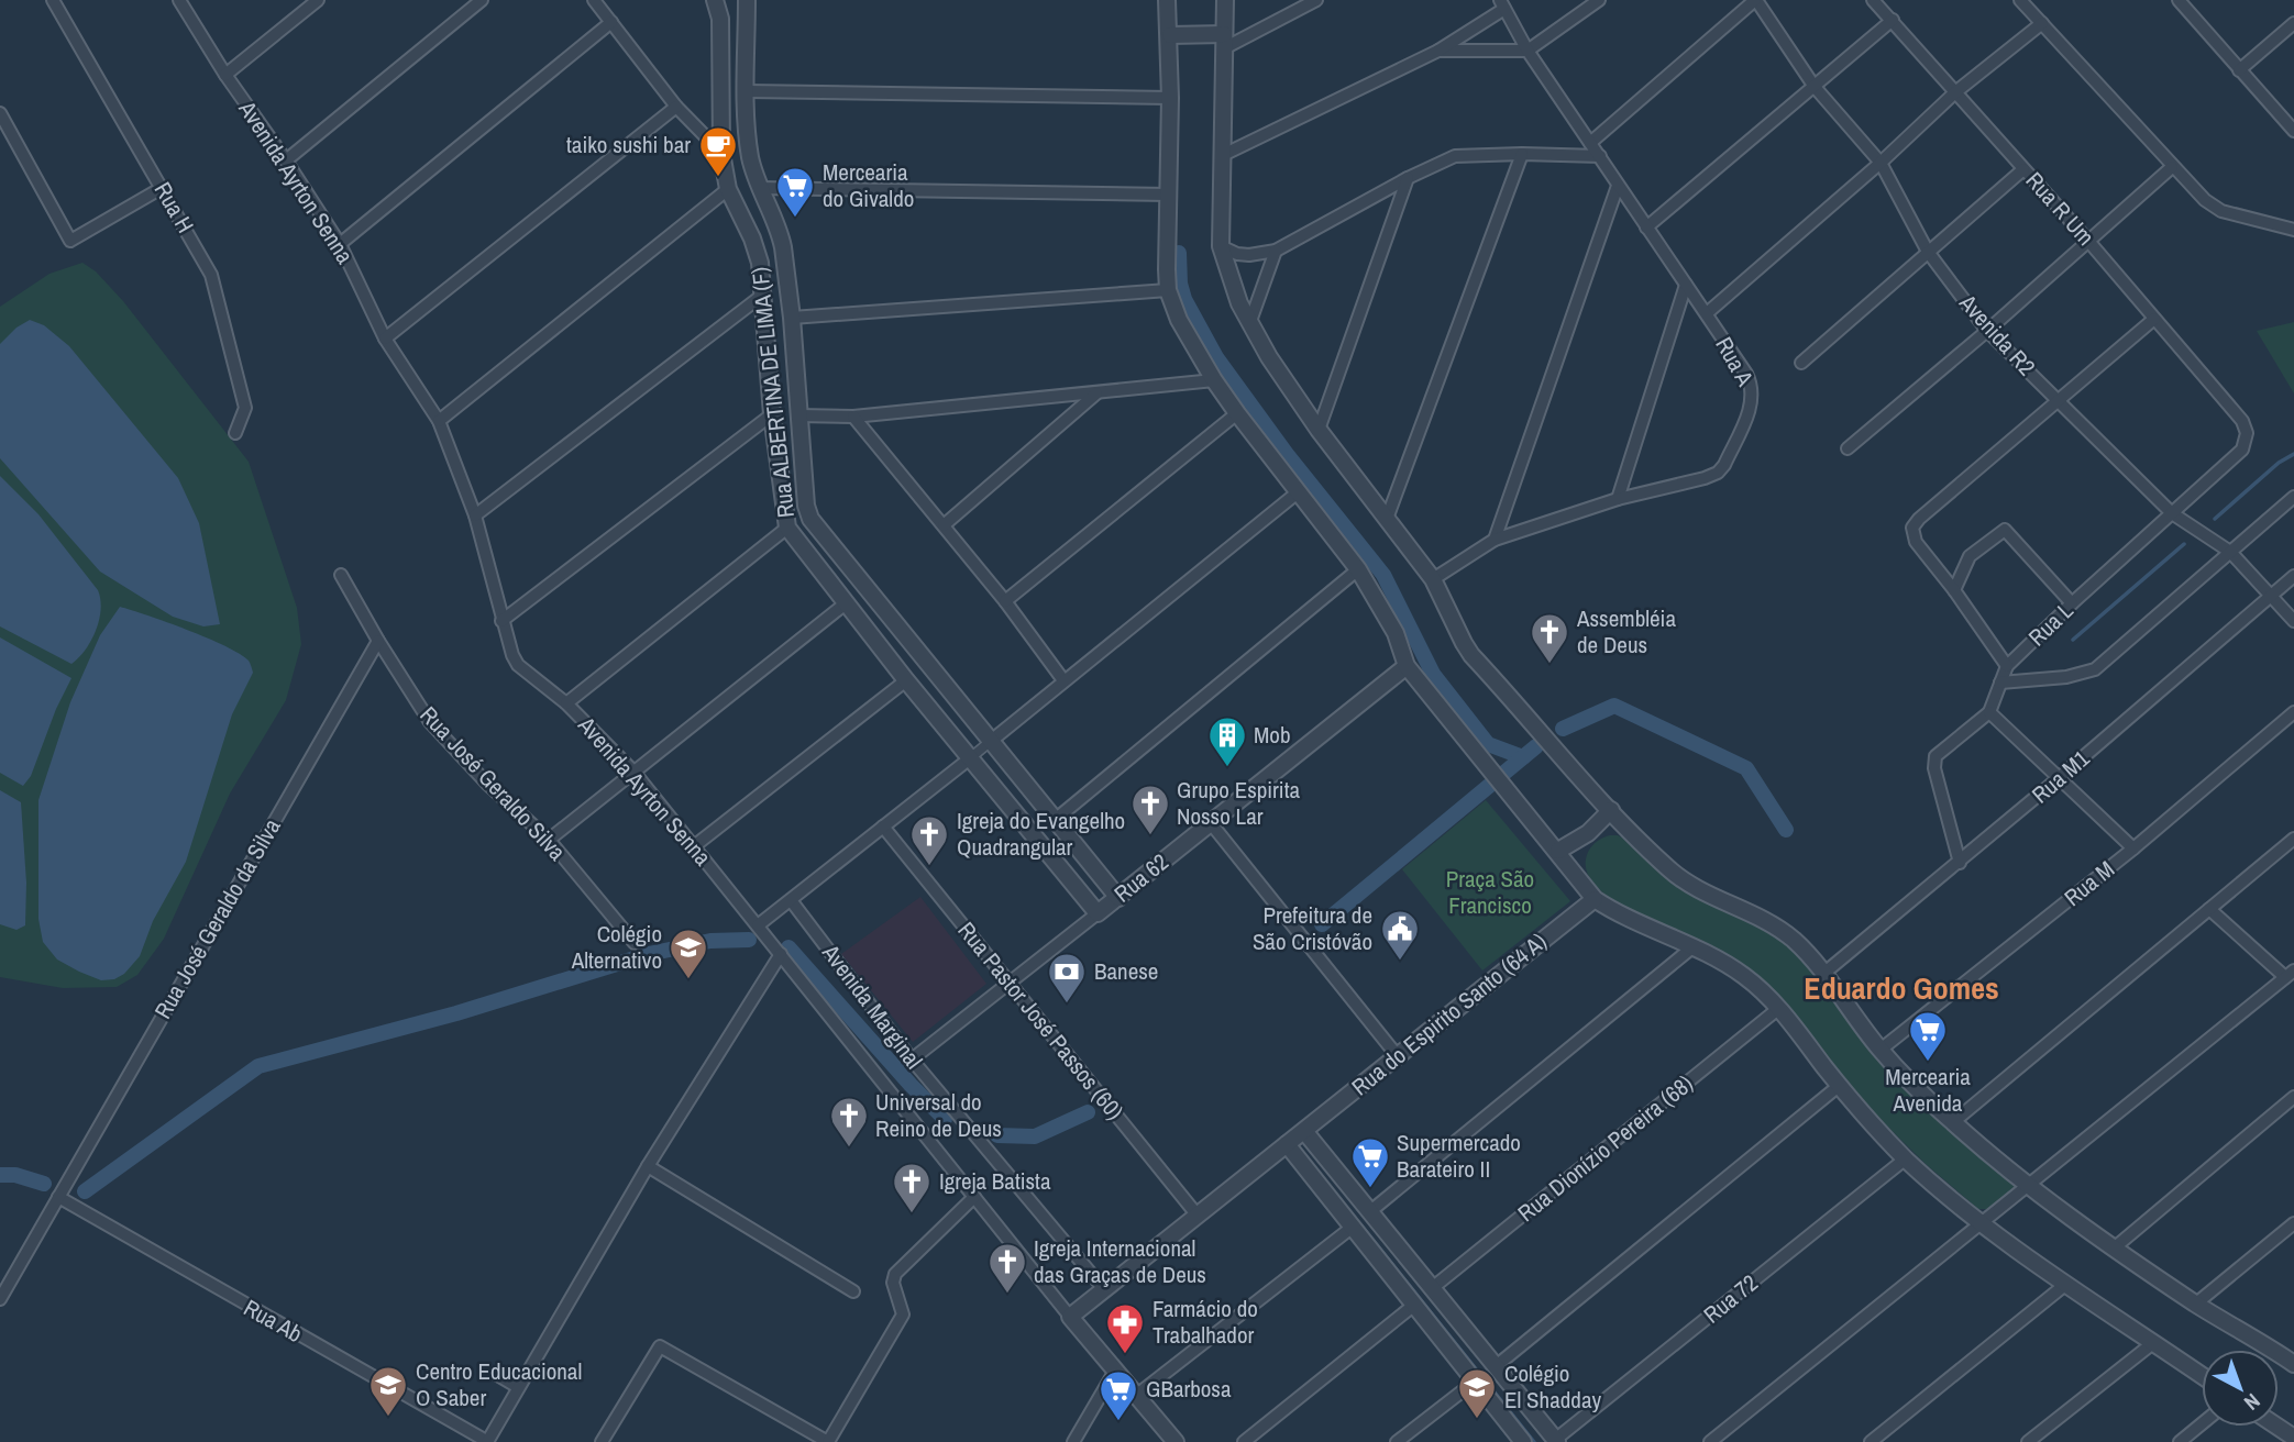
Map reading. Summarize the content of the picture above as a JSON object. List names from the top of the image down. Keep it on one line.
{"streets":{"street":["Avenida Ayrton Senna","Rua H","Rua R Um","Avenida R2","Rua A","Rua ALBERTINA DE LIMA (F)","Rua L","Rua M1","Rua José Geraldo Silva","Rua 62","Rua M","Rua José Geraldo da Silva","Avenida Marginal","Rua do Espirito Santo (64 A)","Rua Pastor José Passos (60)","Rua Dionízio Pereira (68)","Rua 72","Rua Ab"]},"crossings":[["Avenida Ayrton Senna","Rua do Espirito Santo (64 A)"],["Rua R Um","Rua L"],["Avenida R2","Rua L"],["Avenida R2","Rua M1"],["Rua ALBERTINA DE LIMA (F)","Rua 62"],["Rua José Geraldo Silva","Rua José Geraldo da Silva"],["Rua 62","Avenida Marginal"],["Rua 62","Rua Pastor José Passos (60)"],["Rua José Geraldo da Silva","Rua Ab"],["Avenida Marginal","Rua do Espirito Santo (64 A)"],["Rua do Espirito Santo (64 A)","Rua Pastor José Passos (60)"]],"districts":["Eduardo Gomes"],"parks":["Praça São Francisco"],"places":{"cafe":["taiko sushi bar"],"supermarket":["Mercearia do Givaldo","Mercearia Avenida","Supermercado Barateiro II","GBarbosa"],"church":["Assembléia de Deus","Grupo Espirita Nosso Lar","Igreja do Evangelho Quadrangular","Universal do Reino de Deus","Igreja Batista","Igreja Internacional das Graças de Deus"],"building":["Mob"],"public building":["Prefeitura de São Cristóvão"],"school or university":["Colégio Alternativo","Centro Educacional O Saber","Colégio El Shadday"],"bank":["Banese"],"pharmacy":["Farmácio do Trabalhador"]},"north":"bottom right"}
